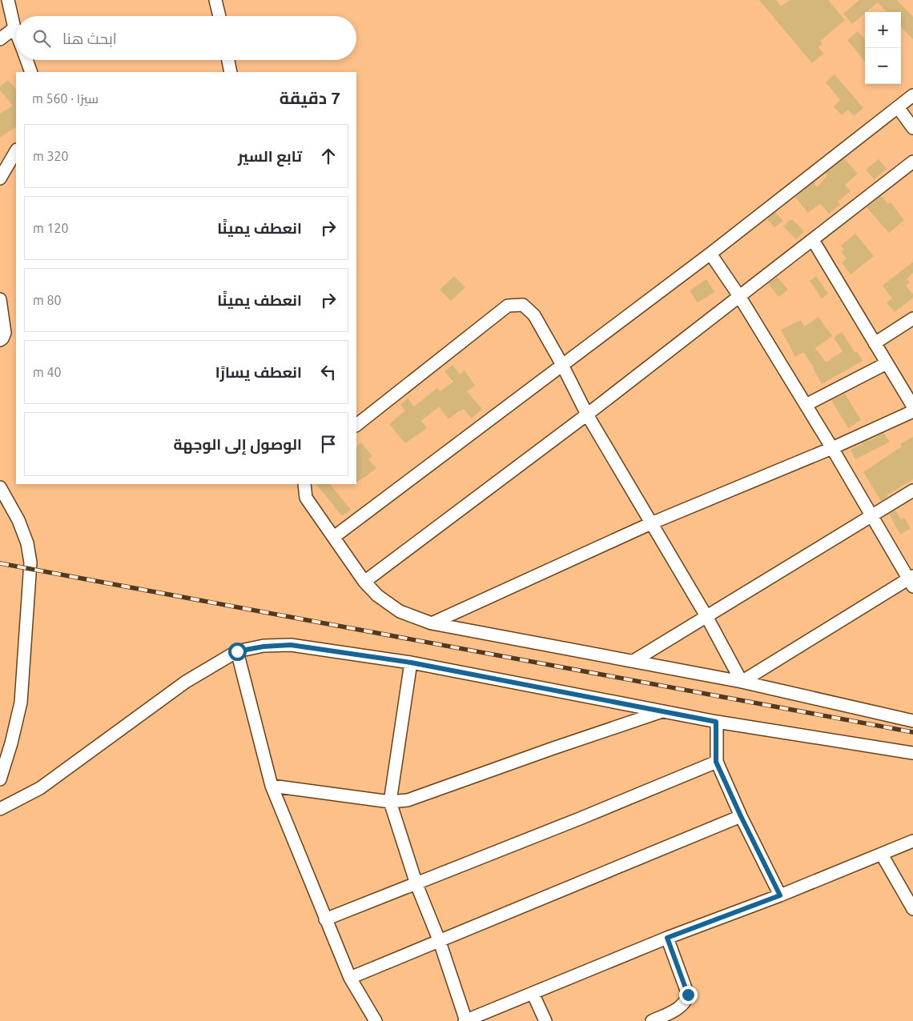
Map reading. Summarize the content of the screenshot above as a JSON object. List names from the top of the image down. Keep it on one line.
{"page":{"map_buttons":["+","−"],"search":"ابحث هنا","heading":["7 دقيقة","سيرًا · 560 m"],"list":[["تابع السير","320 m"],["انعطف يمينًا","120 m"],["انعطف يمينًا","80 m"],["انعطف يسارًا","40 m"],"الوصول إلى الوجهة"]}}
